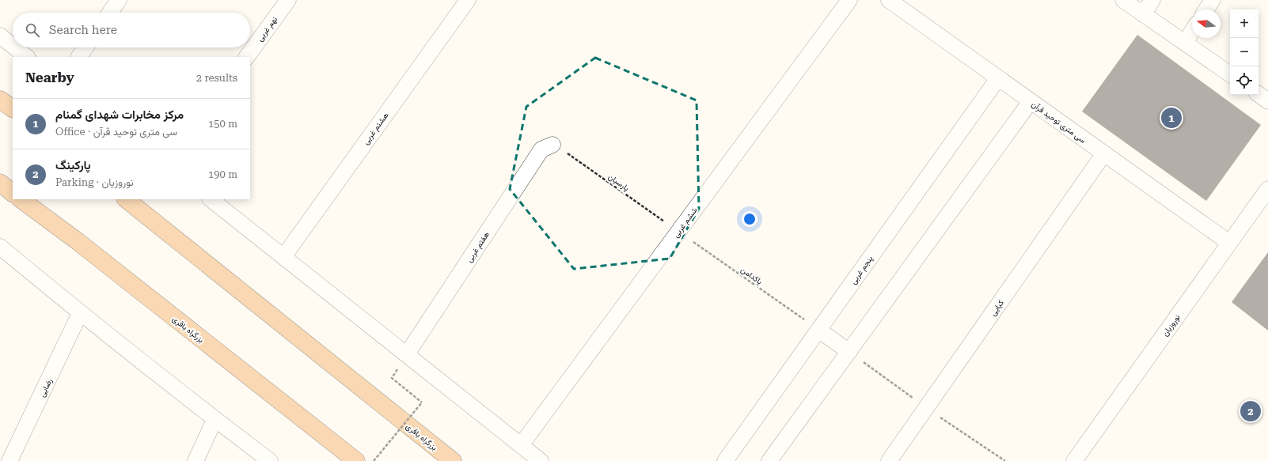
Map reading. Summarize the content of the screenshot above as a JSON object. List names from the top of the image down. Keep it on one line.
{"streets":{"highway":["بزرگراه باقری"],"street":["نهم غربی","سی متری توحید قرآن","هشتم غربی","ششم غربی","هفتم غربی","پنجم غربی","کیایی","نوروزیان","رضایی"],"path":["پارسیان","پاکدامن"]},"crossings":[["سی متری توحید قرآن","پنجم غربی"],["سی متری توحید قرآن","کیایی"],["سی متری توحید قرآن","نوروزیان"],["پارسیان","ششم غربی"],["پارسیان","هفتم غربی"],["پارسیان","پاکدامن"],["ششم غربی","پاکدامن"],["پنجم غربی","پاکدامن"]],"north":"left","page":{"map_buttons":["+","−"],"search":"Search here","heading":["Nearby","2 results"],"list":[{"mark":"1","name":"مرکز مخابرات شهدای گمنام","note":"Office · سی متری توحید قرآن","value":"150 m"},{"mark":"2","name":"پارکینگ","note":"Parking · نوروزیان","value":"190 m"}],"pins":["1","2"]}}
